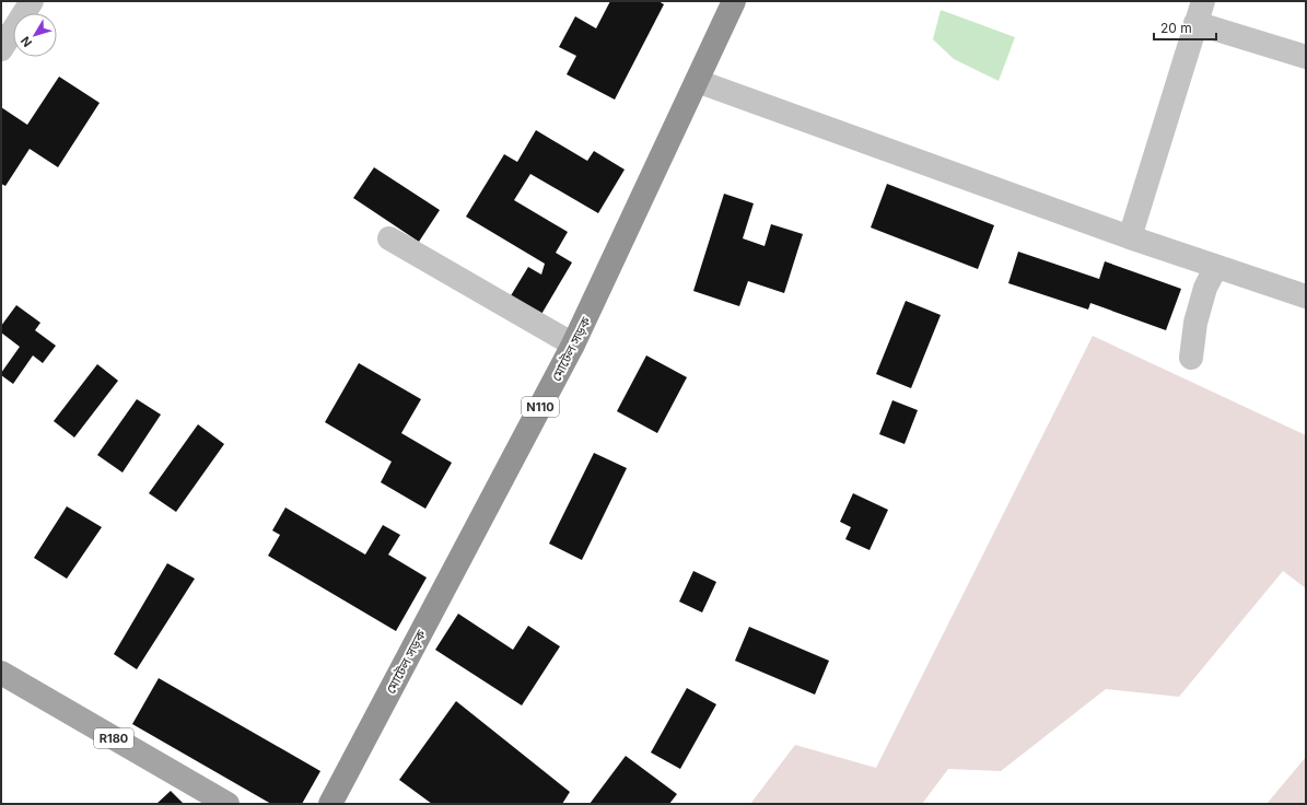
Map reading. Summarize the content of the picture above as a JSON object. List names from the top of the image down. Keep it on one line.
{"streets":{"highway":["মোটেল সড়ক","N110"],"main road":["R180"]},"scale_bar":"20 m","north":"bottom left"}
